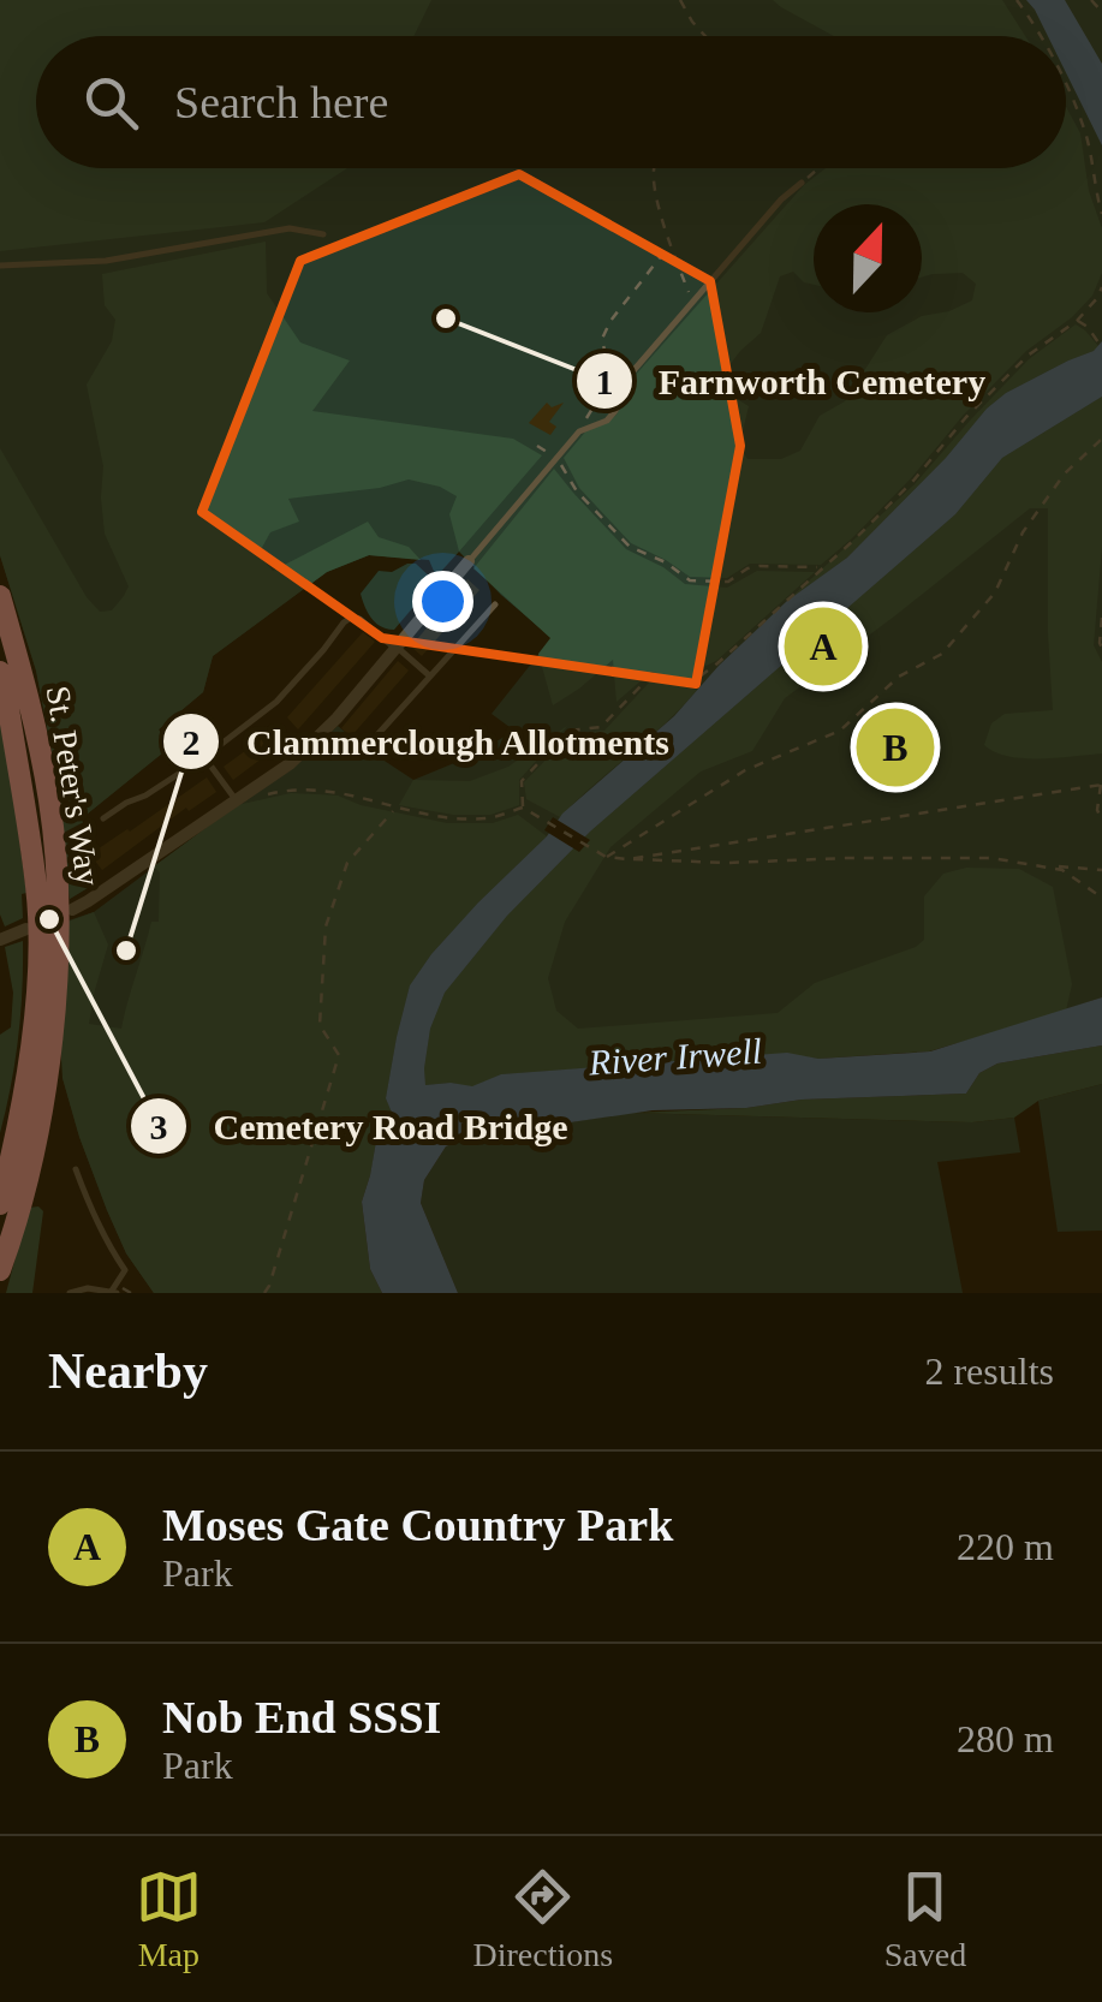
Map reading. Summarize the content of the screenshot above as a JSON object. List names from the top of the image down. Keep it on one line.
{"streets":{"highway":["St. Peter's Way"]},"water":["River Irwell"],"places":["Farnworth Cemetery","Cemetery Road Bridge","Clammerclough Allotments"],"north":"top","page":{"search":"Search here","pins":["A","B"],"heading":["Nearby","2 results"],"list":[{"mark":"A","name":"Moses Gate Country Park","note":"Park","value":"220 m"},{"mark":"B","name":"Nob End SSSI","note":"Park","value":"280 m"}],"nav":["Map","Directions","Saved"]}}
